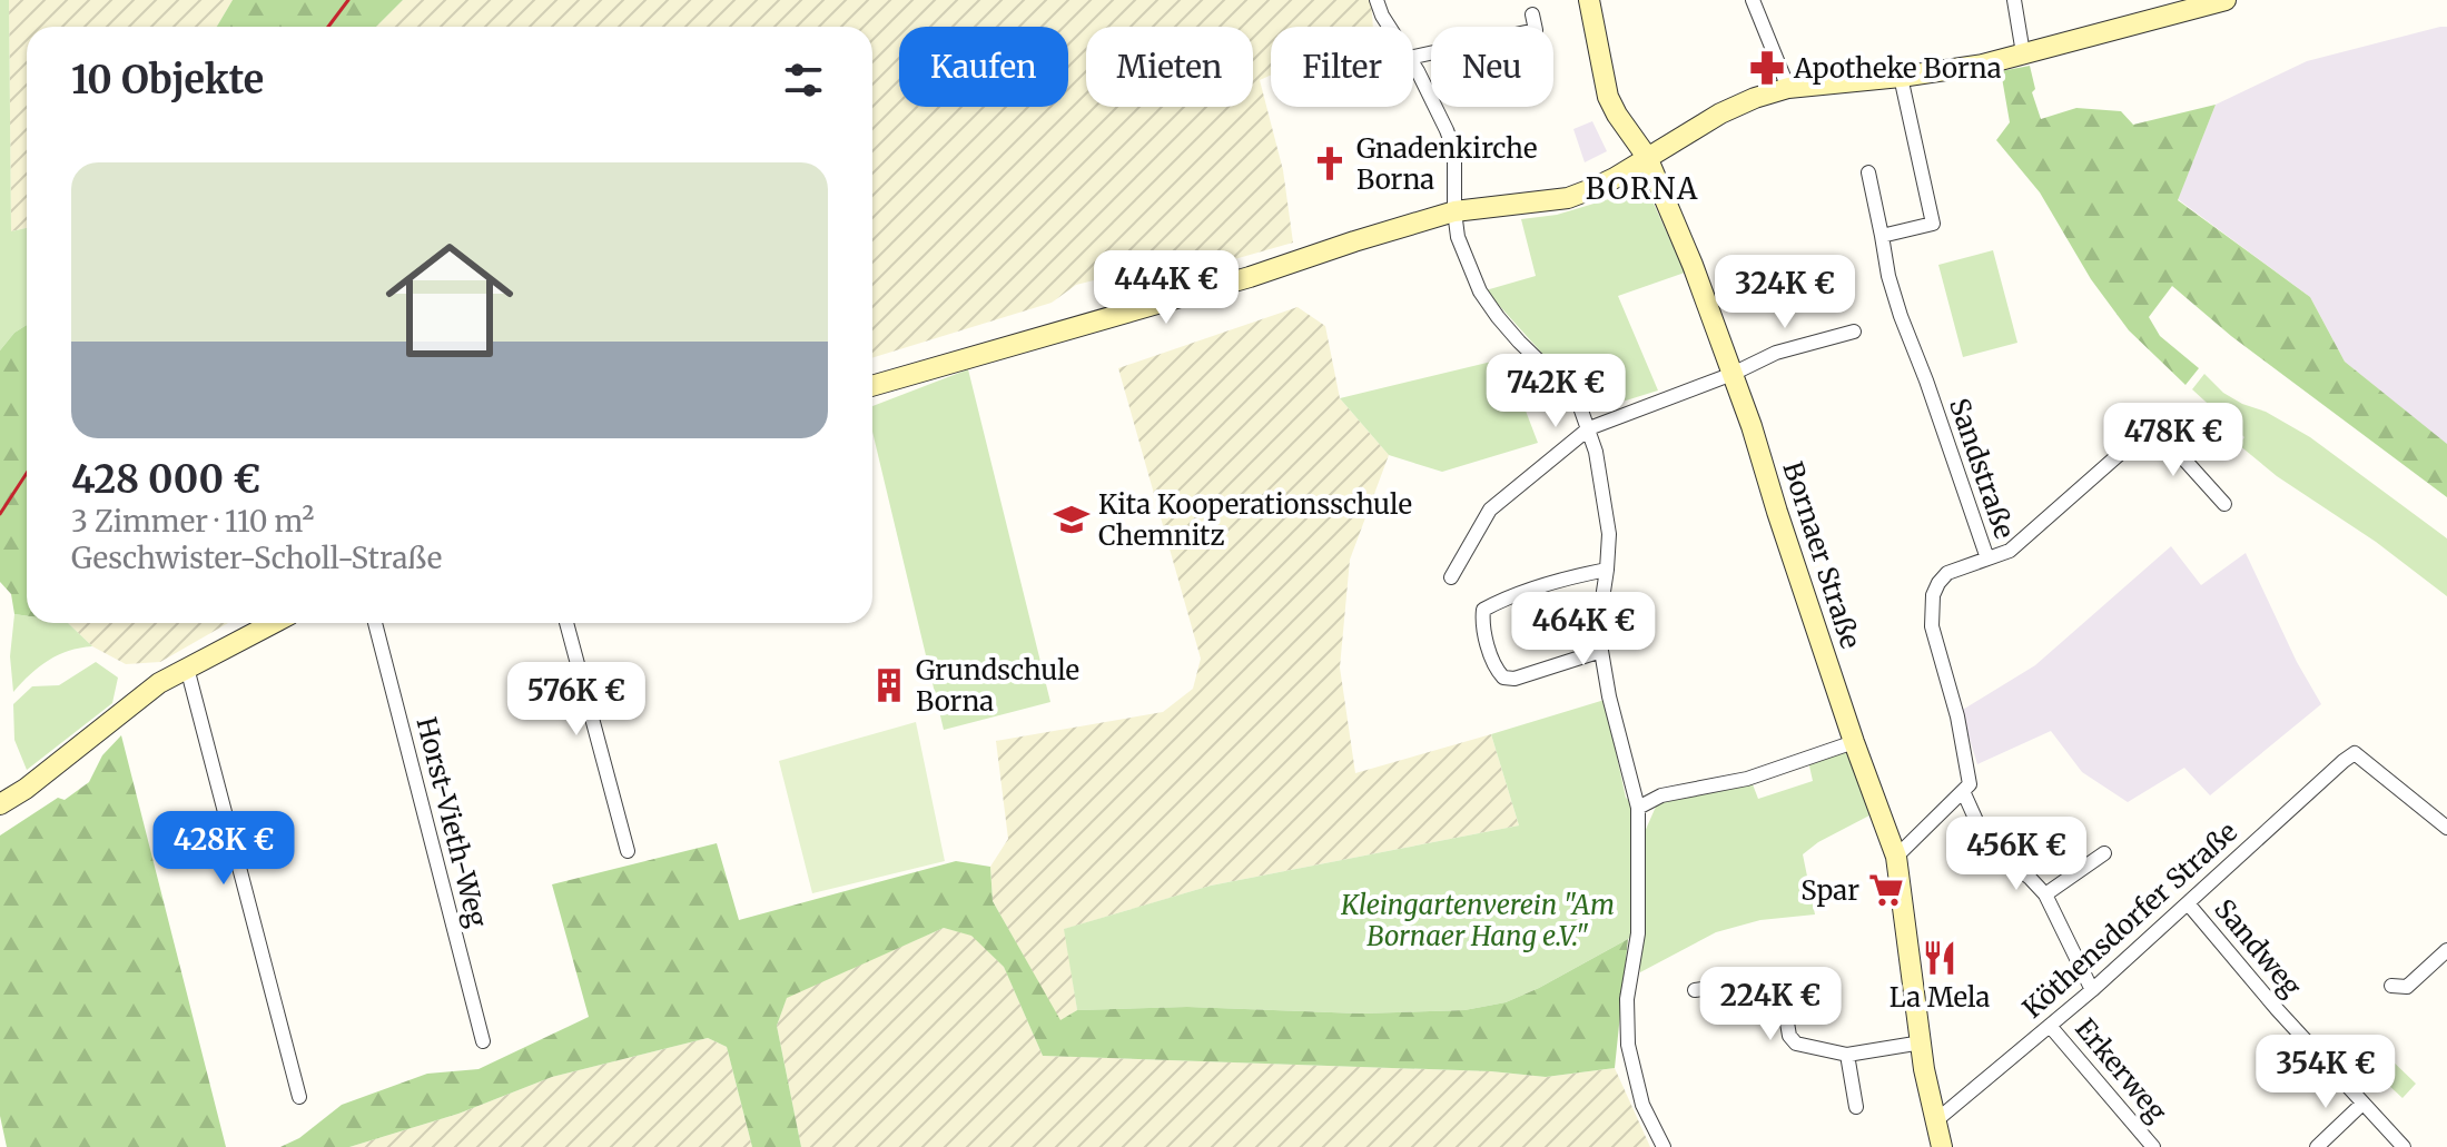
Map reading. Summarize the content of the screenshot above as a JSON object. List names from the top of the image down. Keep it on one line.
{"streets":{"street":["Sandstraße","Bornaer Straße","Horst-Vieth-Weg","Köthensdorfer Straße","Sandweg","Erkerweg"]},"crossings":[["Sandstraße","Köthensdorfer Straße"],["Bornaer Straße","Köthensdorfer Straße"],["Köthensdorfer Straße","Sandweg"],["Köthensdorfer Straße","Erkerweg"]],"districts":["BORNA"],"parks":["Kleingartenverein \"Am Bornaer Hang e.V.\""],"places":{"pharmacy":["Apotheke Borna"],"church":["Gnadenkirche Borna"],"school or university":["Kita Kooperationsschule Chemnitz"],"building":["Grundschule Borna"],"supermarket":["Spar"],"restaurant":["La Mela"]},"page":{"chip":["Kaufen","Mieten","Filter","Neu"],"heading":"10 Objekte","list":[{"name":"428 000 €","note":"3 Zimmer · 110 m² · Geschwister-Scholl-Straße"}],"price":["444K €","324K €","742K €","478K €","464K €","576K €","428K €","456K €","224K €","354K €"]}}
